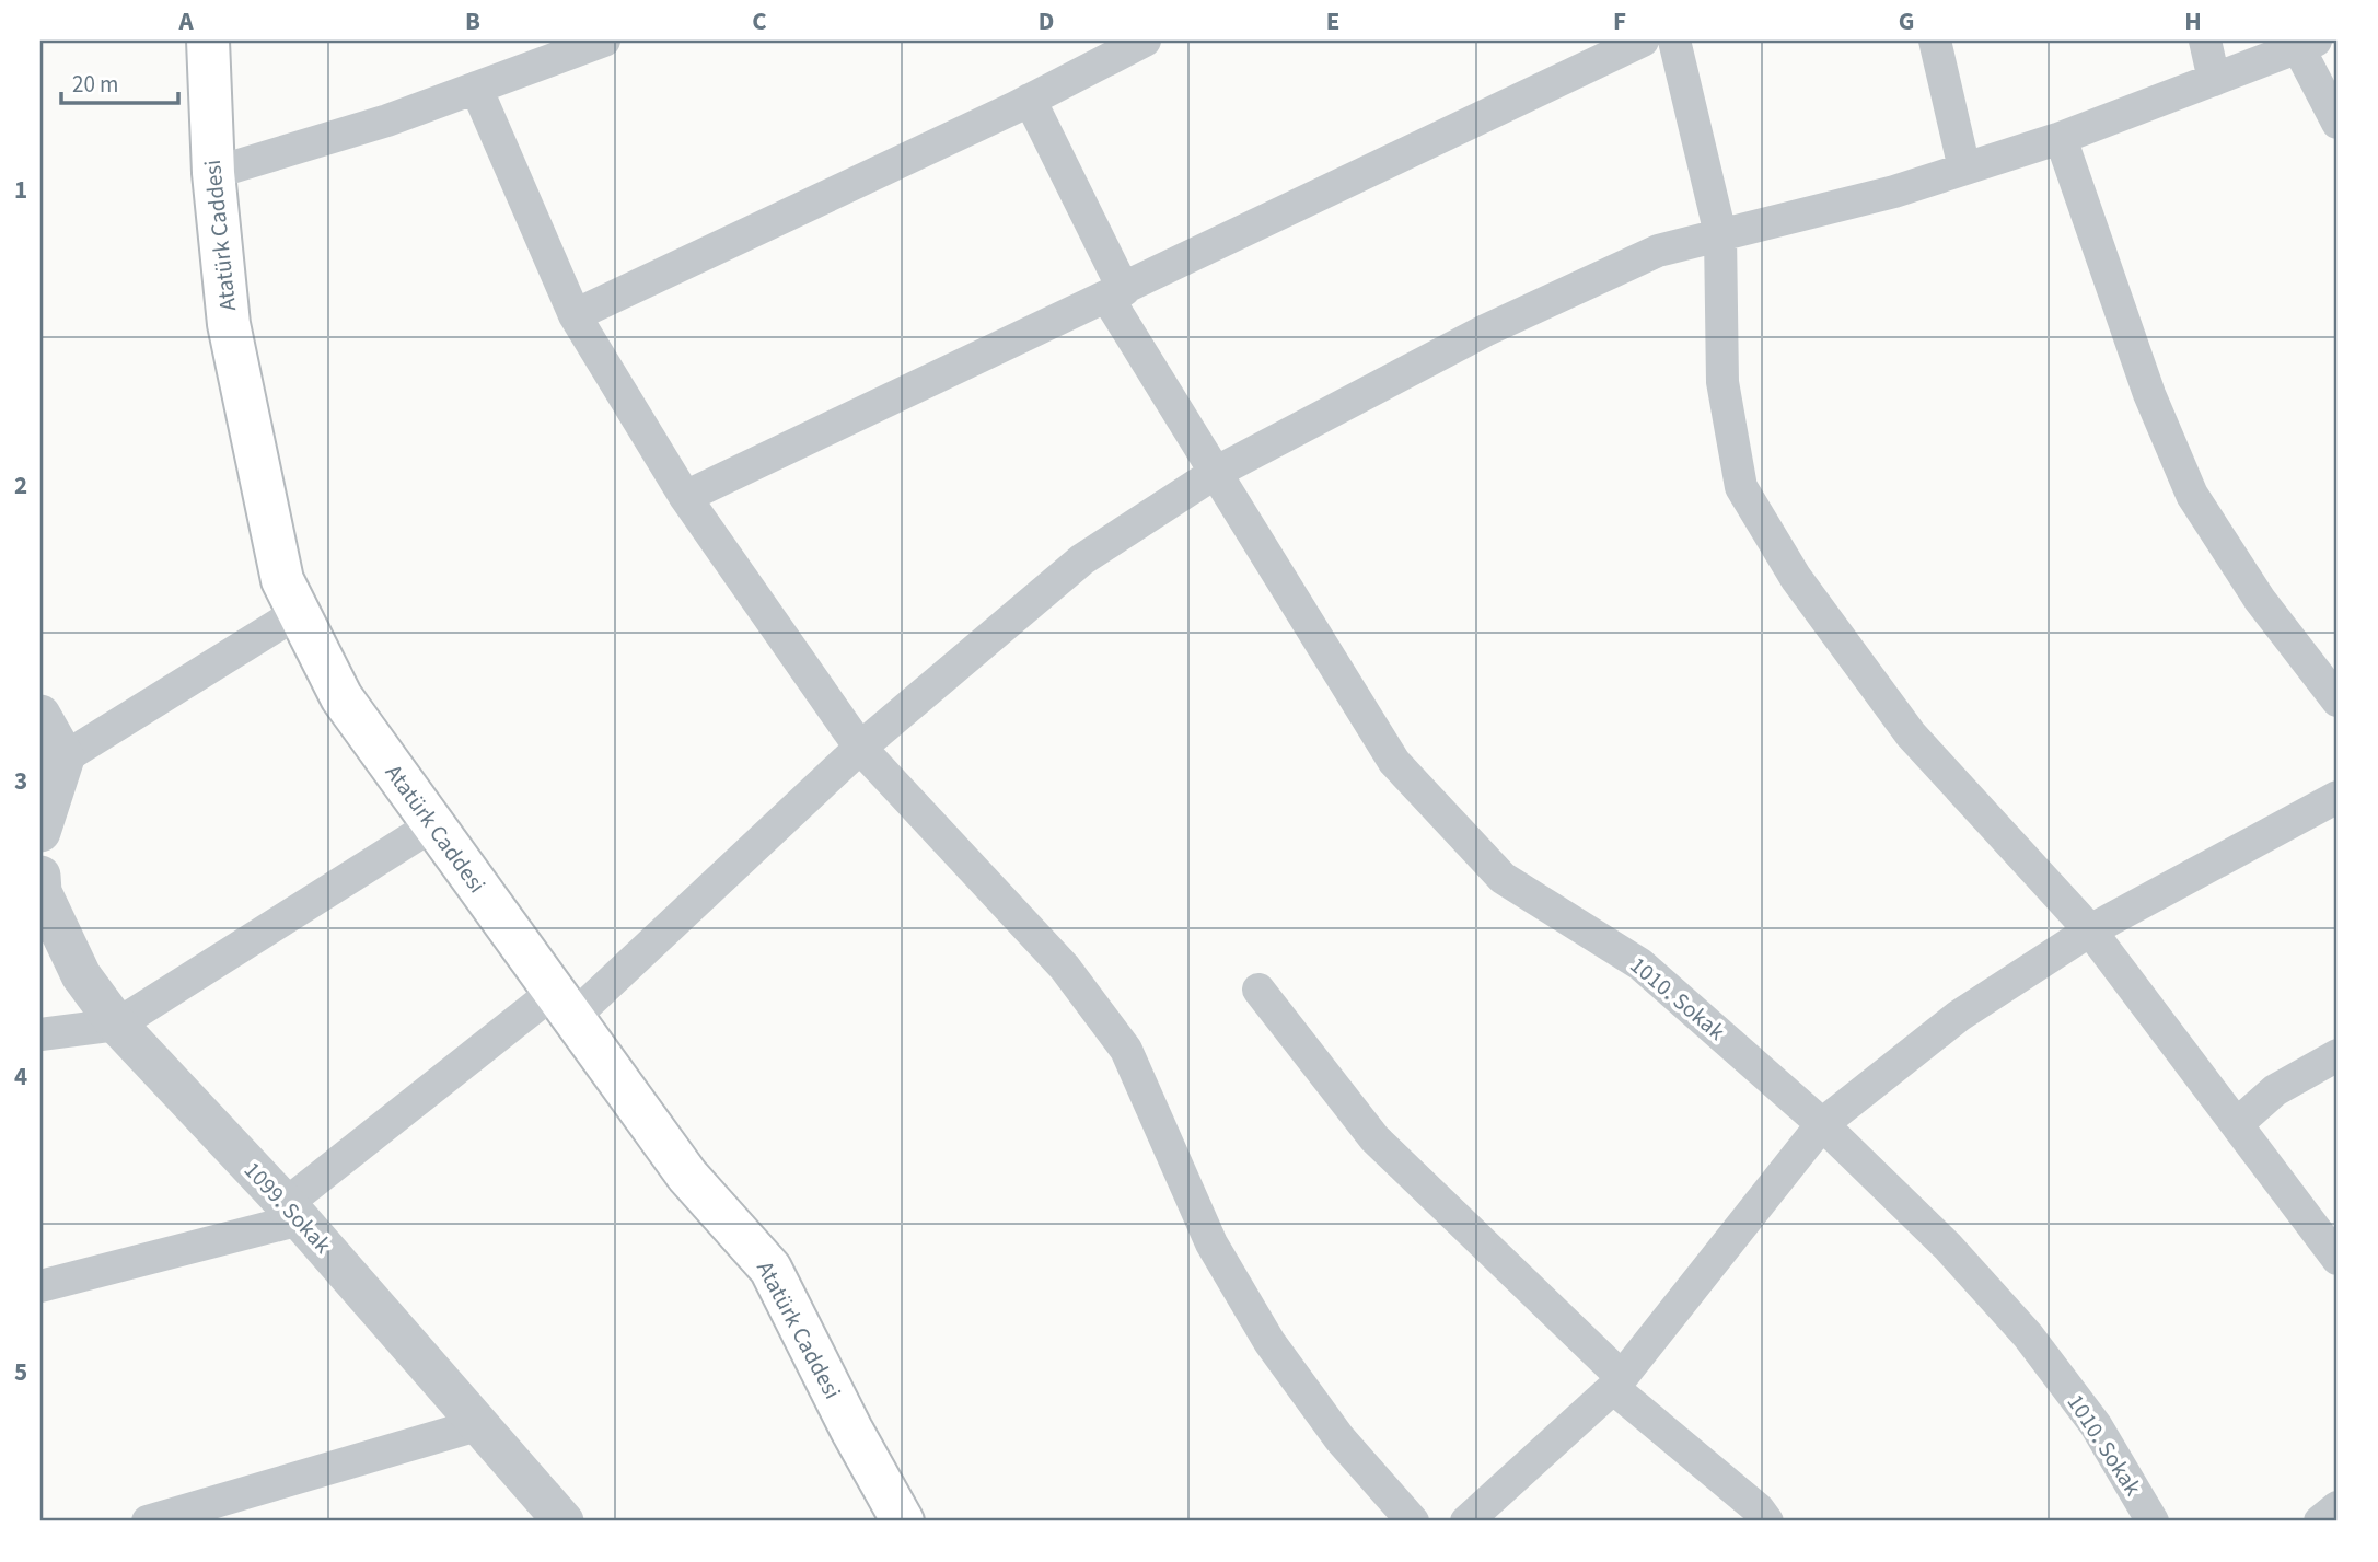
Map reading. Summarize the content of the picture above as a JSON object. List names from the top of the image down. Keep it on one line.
{"streets":{"main road":["Atatürk Caddesi"],"street":["1010. Sokak","1099. Sokak"]},"scale_bar":"20 m","grid":{"columns":["A","B","C","D","E","F","G","H"],"rows":["1","2","3","4","5"]}}
